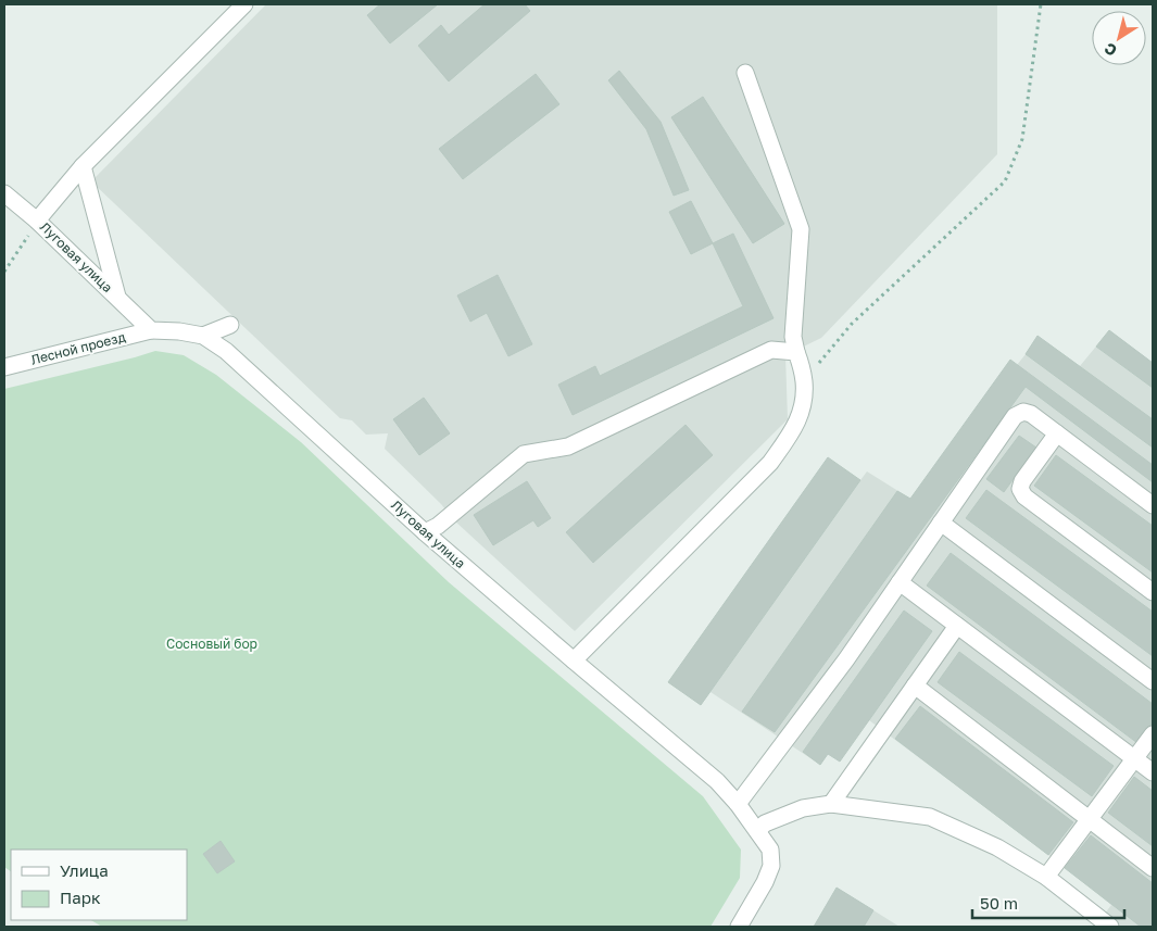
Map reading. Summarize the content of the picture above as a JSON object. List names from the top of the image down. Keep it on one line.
{"streets":{"street":["Луговая улица","Лесной проезд"]},"crossings":[["Луговая улица","Лесной проезд"]],"parks":["Сосновый бор"],"legend":["Улица","Парк"],"scale_bar":"50 m","north":"bottom left"}
